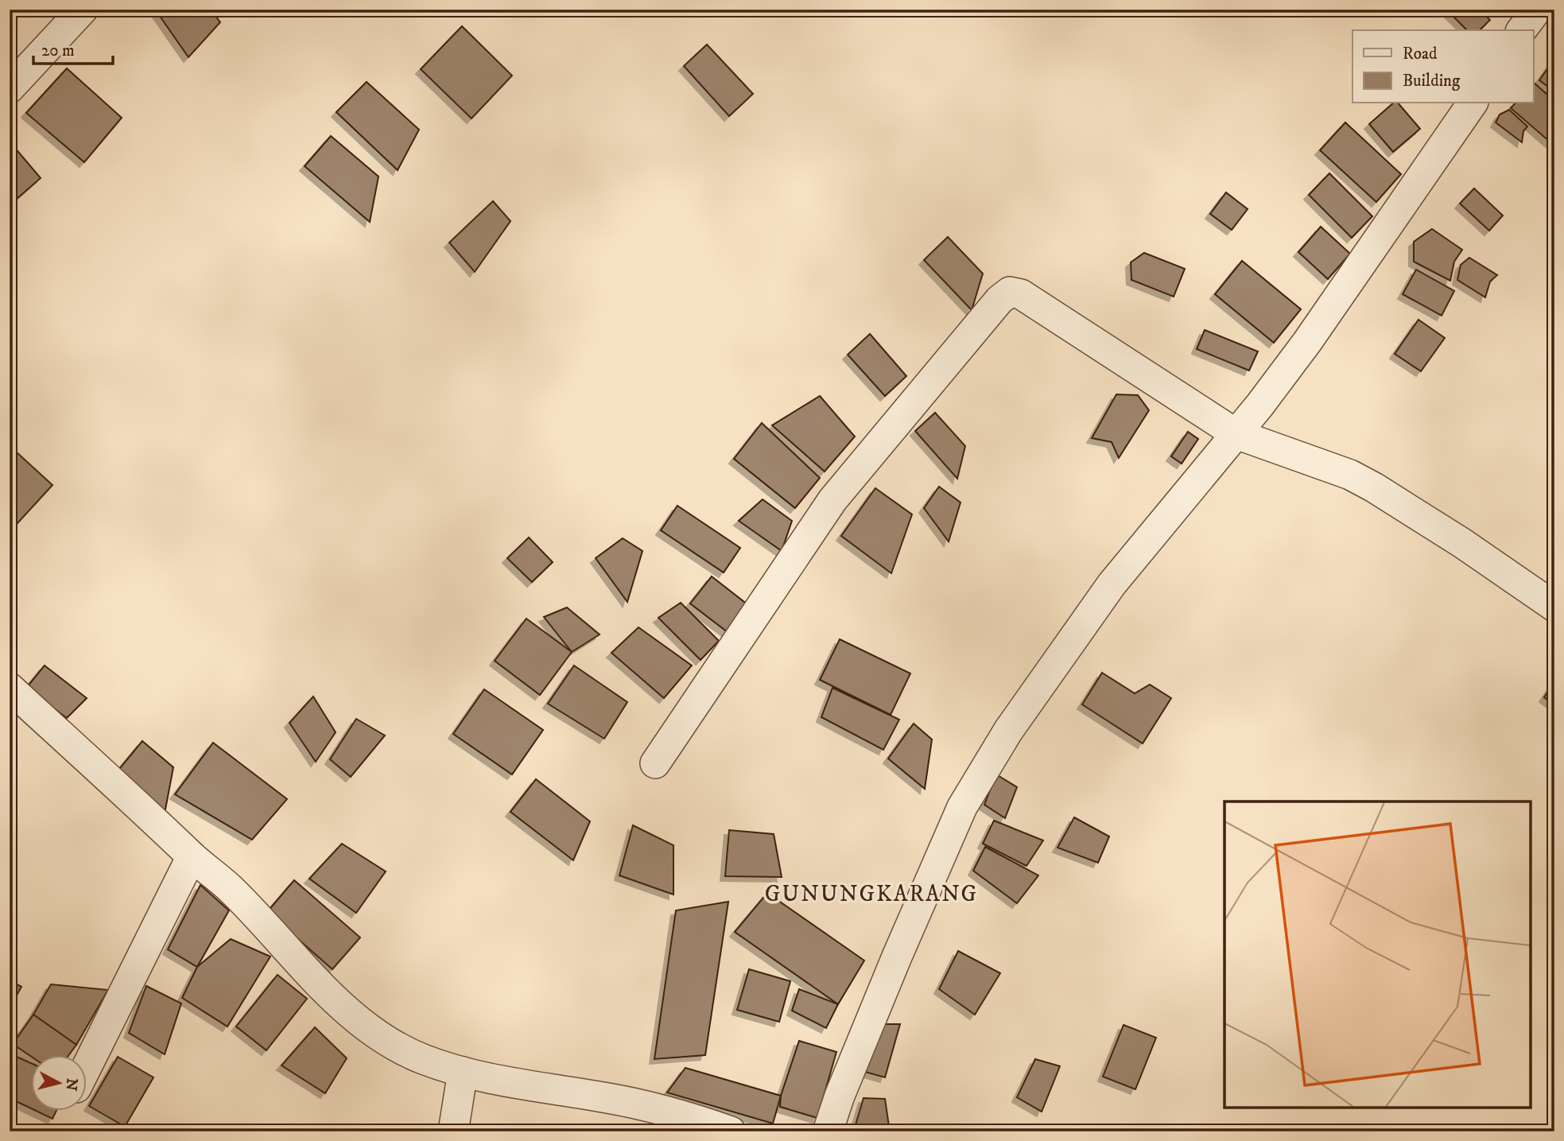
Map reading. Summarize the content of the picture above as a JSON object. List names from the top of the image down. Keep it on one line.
{"districts":["GUNUNGKARANG"],"legend":["Road","Building"],"scale_bar":"20 m","north":"right"}
